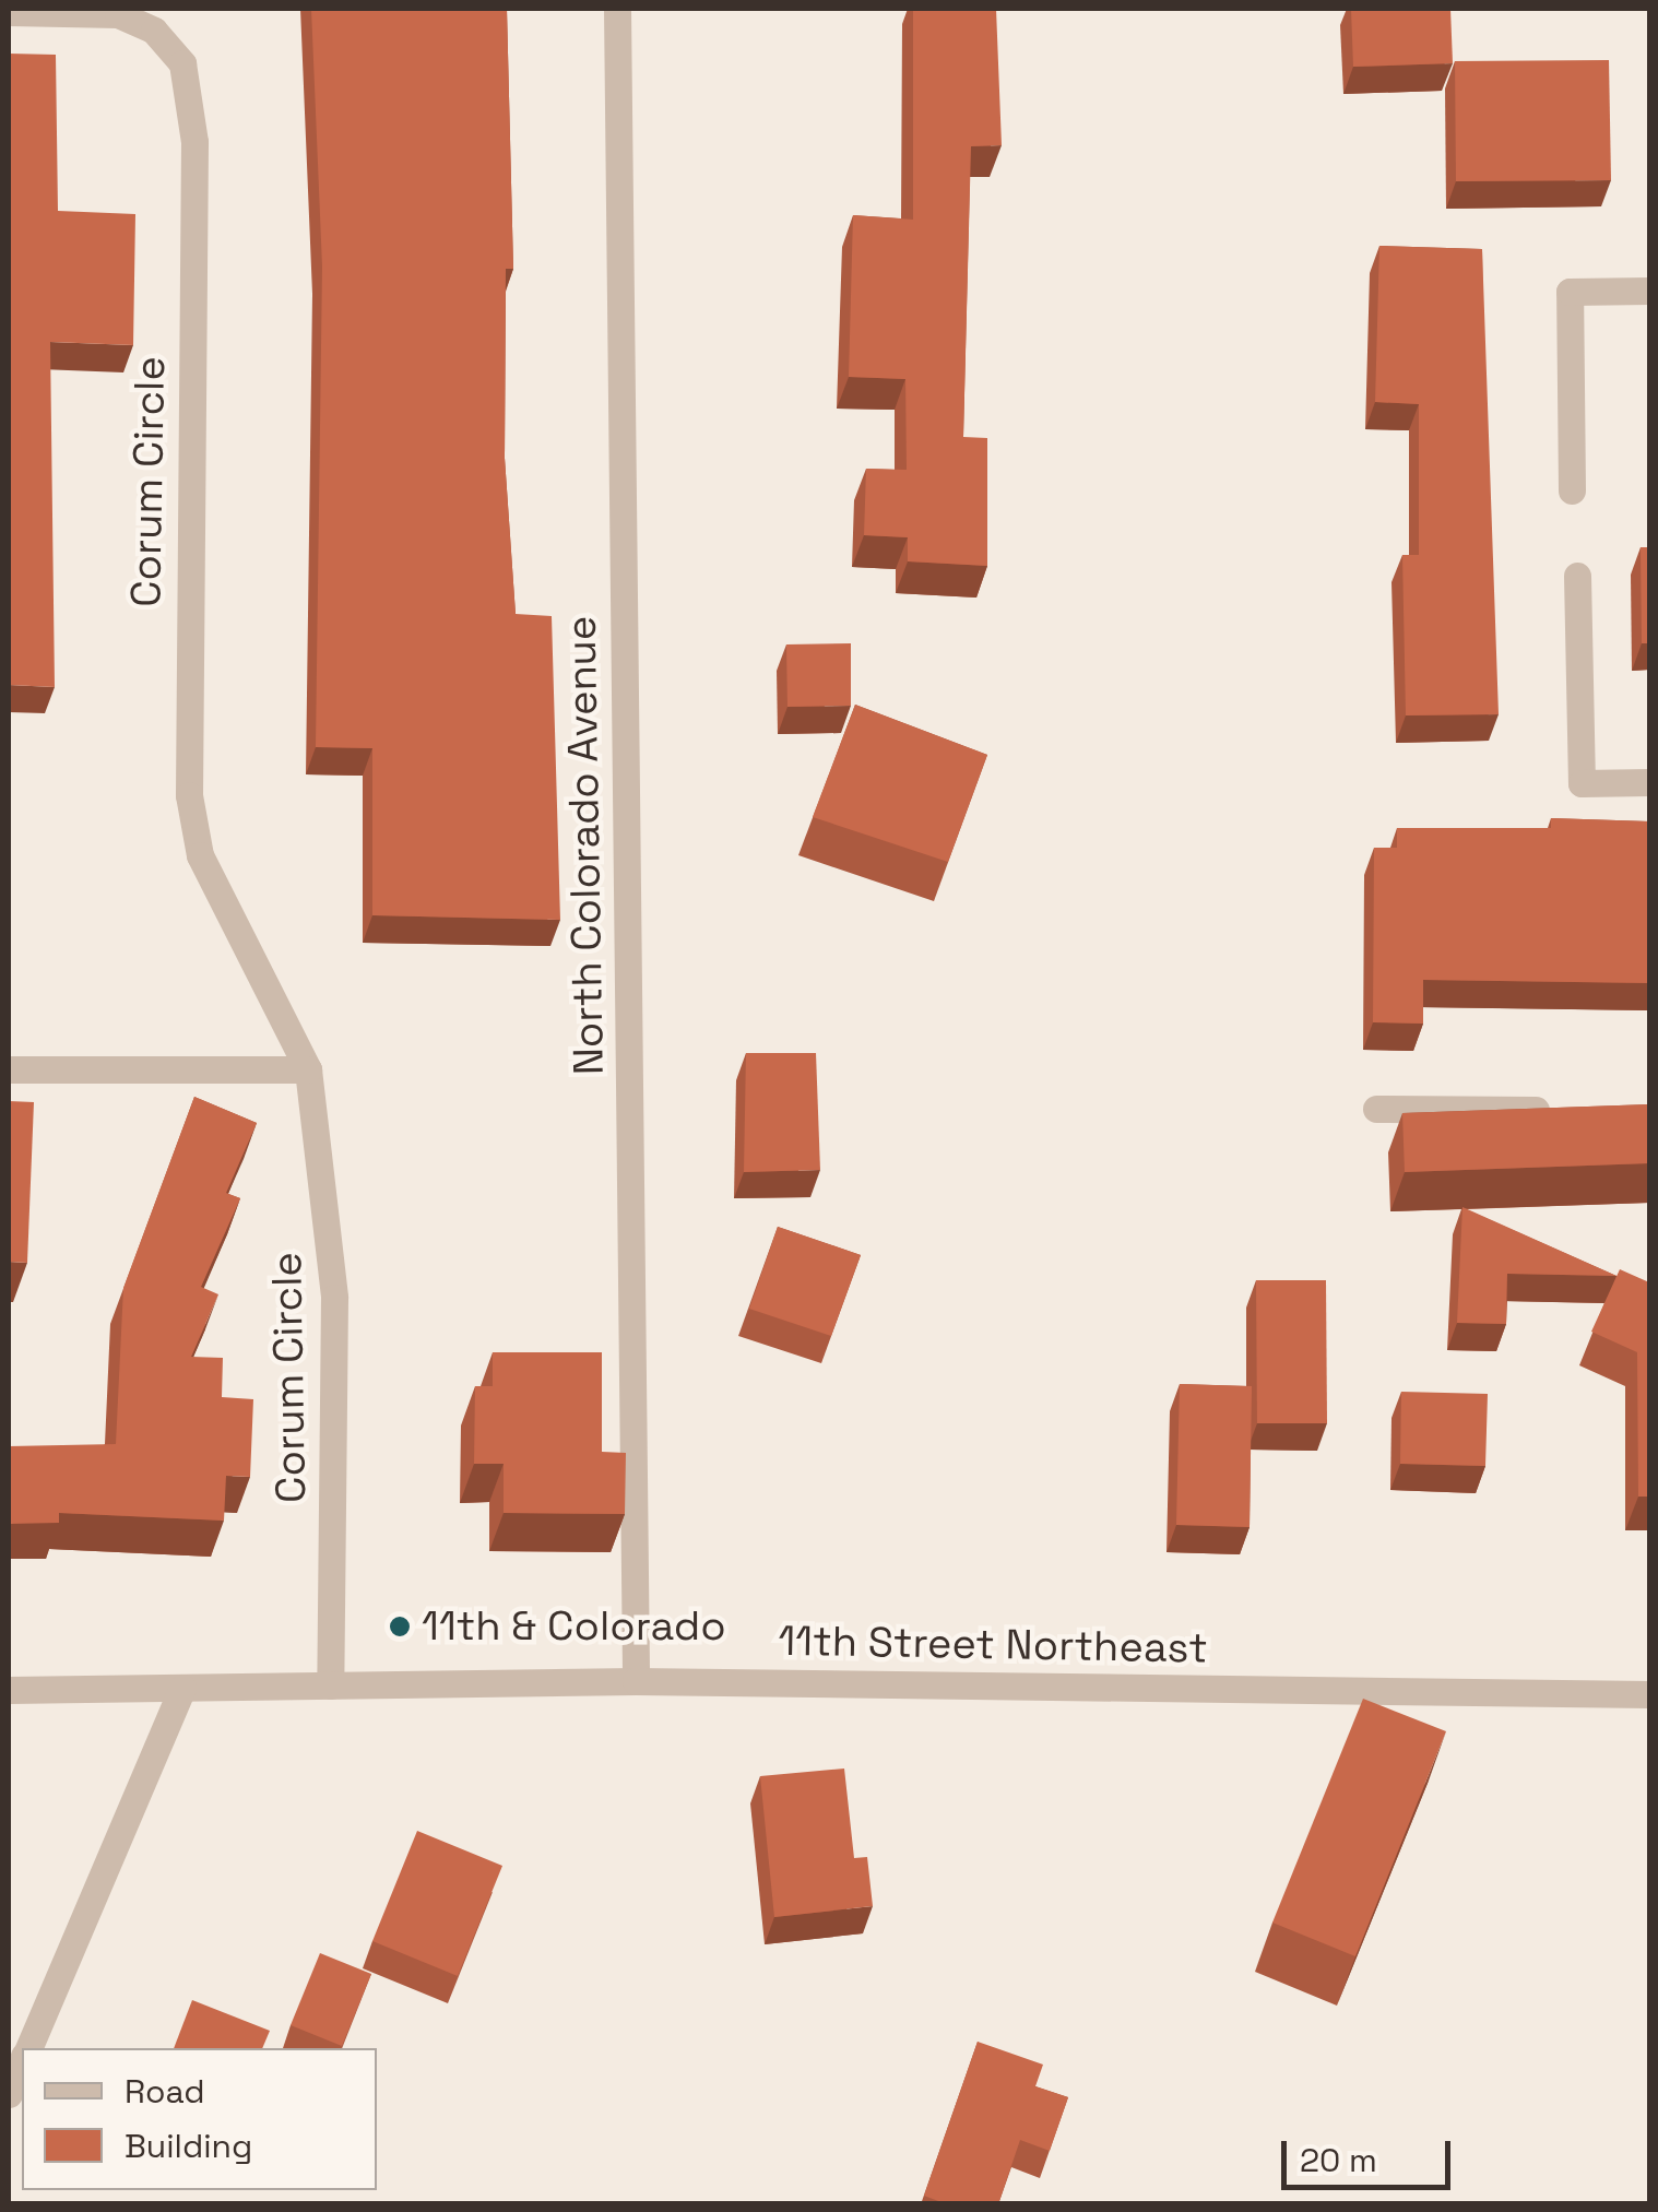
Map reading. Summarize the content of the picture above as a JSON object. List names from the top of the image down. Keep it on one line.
{"streets":{"street":["Corum Circle","North Colorado Avenue","11th Street Northeast"]},"crossings":[["Corum Circle","11th Street Northeast"],["North Colorado Avenue","11th Street Northeast"]],"places":["11th & Colorado"],"legend":["Road","Building"],"scale_bar":"20 m"}
